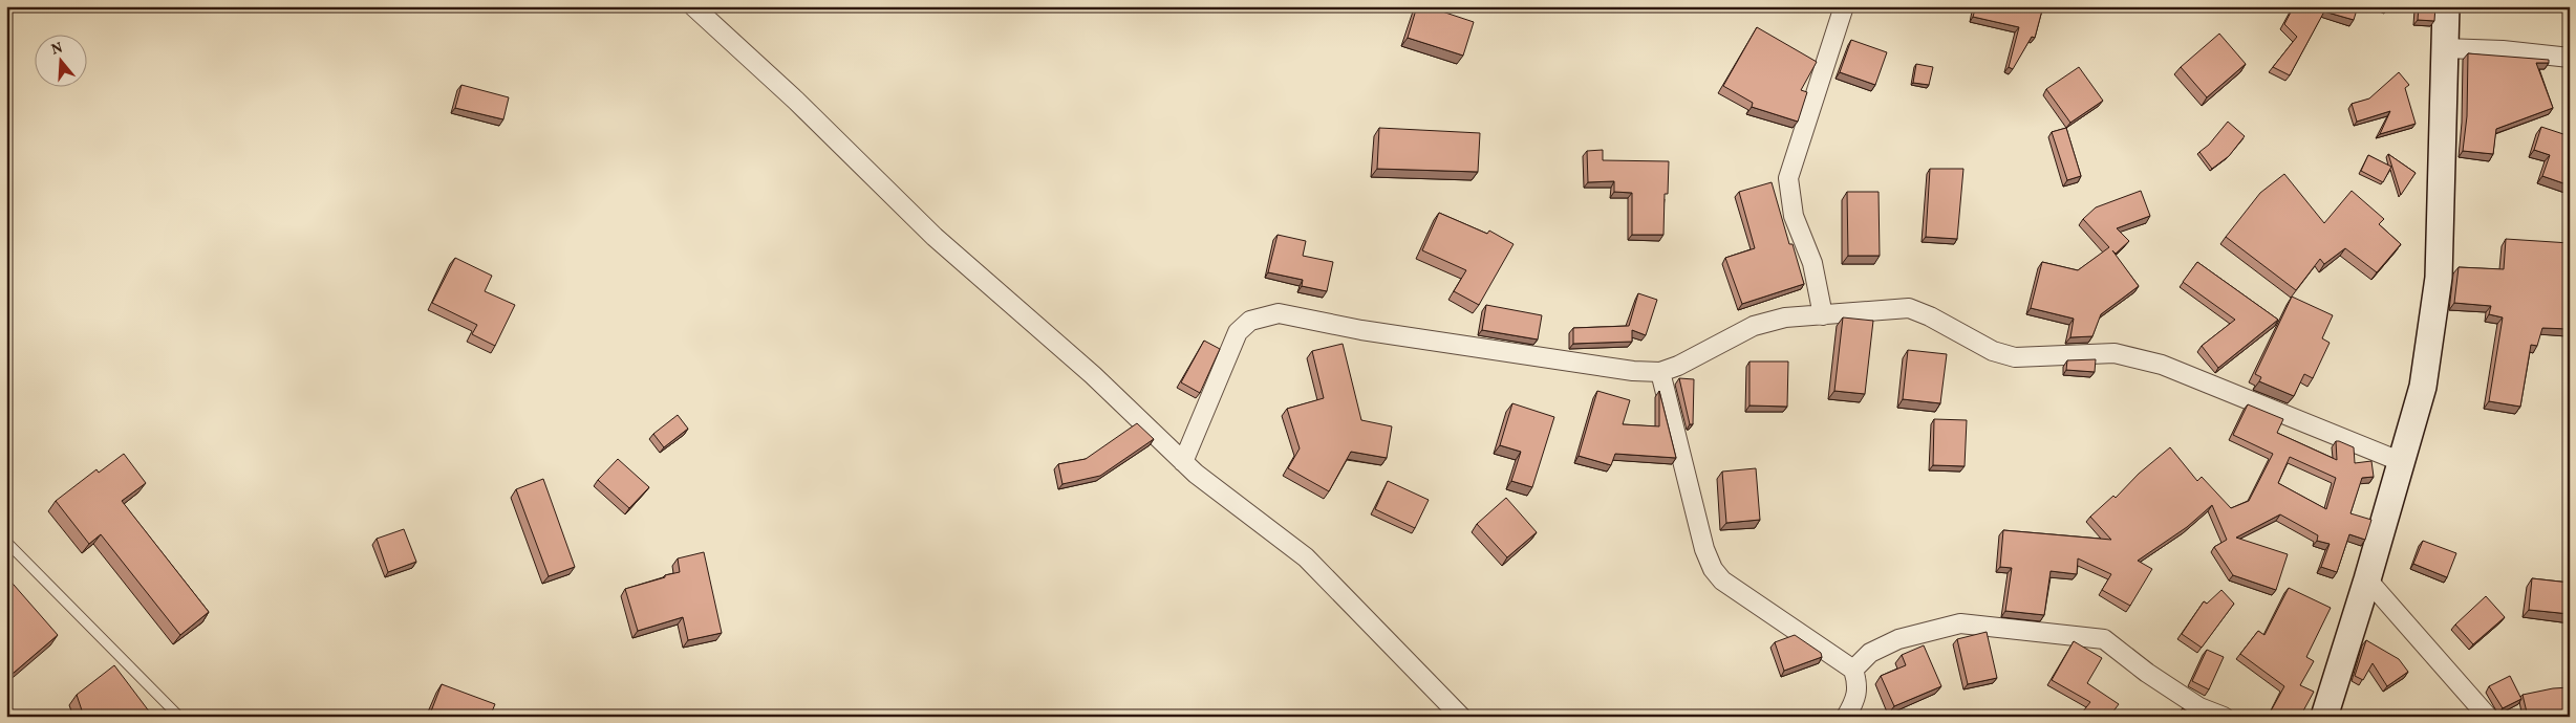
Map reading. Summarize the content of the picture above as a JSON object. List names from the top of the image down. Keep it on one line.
{"north":"top"}
